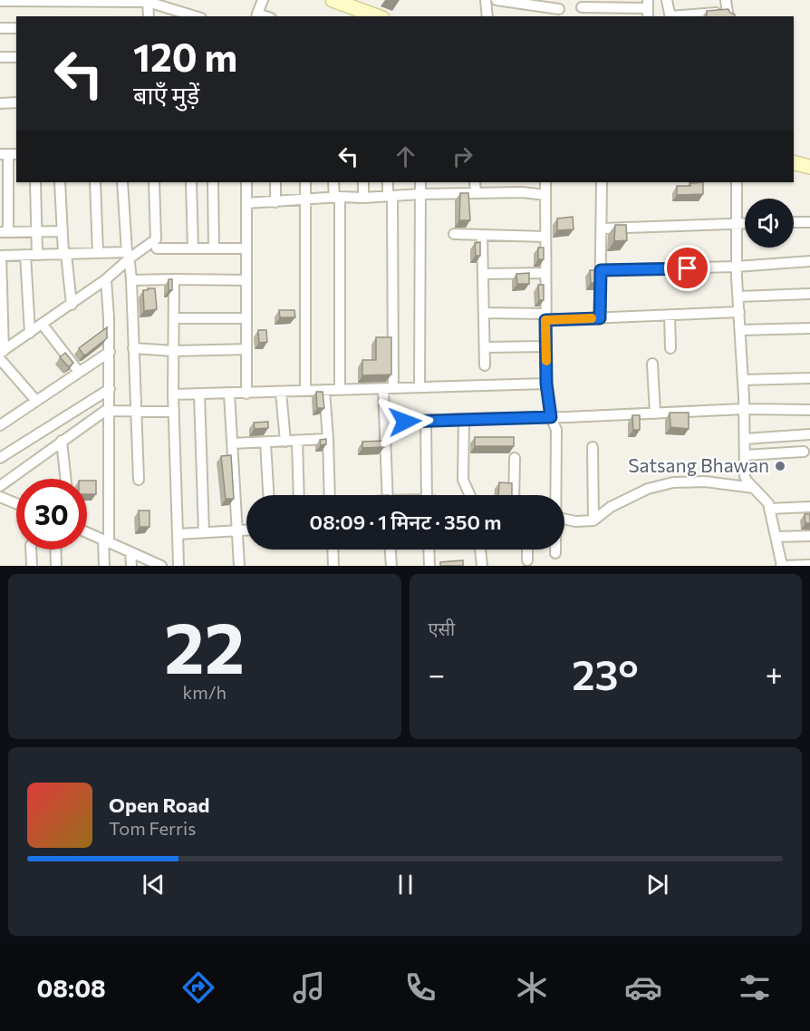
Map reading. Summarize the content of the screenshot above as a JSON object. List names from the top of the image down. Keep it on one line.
{"places":["Satsang Bhawan"],"page":{"turn":["120 m","बाएँ मुड़ें"],"limit":"30","trip":"08:09 · 1 मिनट · 350 m","tile":[["22","km/h"],"एसी"],"heat":["−","23°","+"],"song":["Open Road","Tom Ferris"],"tabs":"08:08"}}
